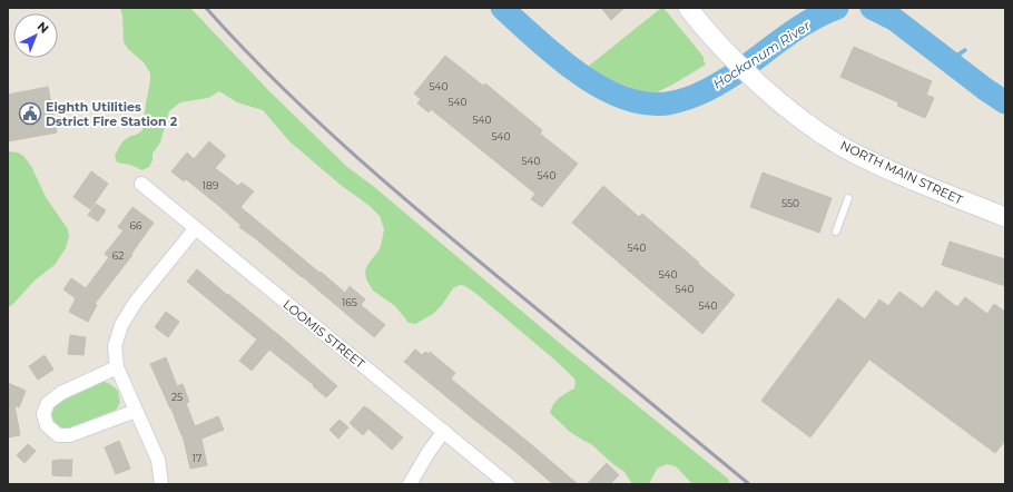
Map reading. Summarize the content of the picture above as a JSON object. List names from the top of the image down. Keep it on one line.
{"streets":{"main road":["NORTH MAIN STREET"],"street":["LOOMIS STREET"]},"water":["Hockanum River"],"places":{"public building":["Eighth Utilities Dstrict Fire Station 2"]},"house_numbers":["540","540","540","540","540","540","189","550","66","540","62","540","540","165","540","25","17"],"north":"top right"}
